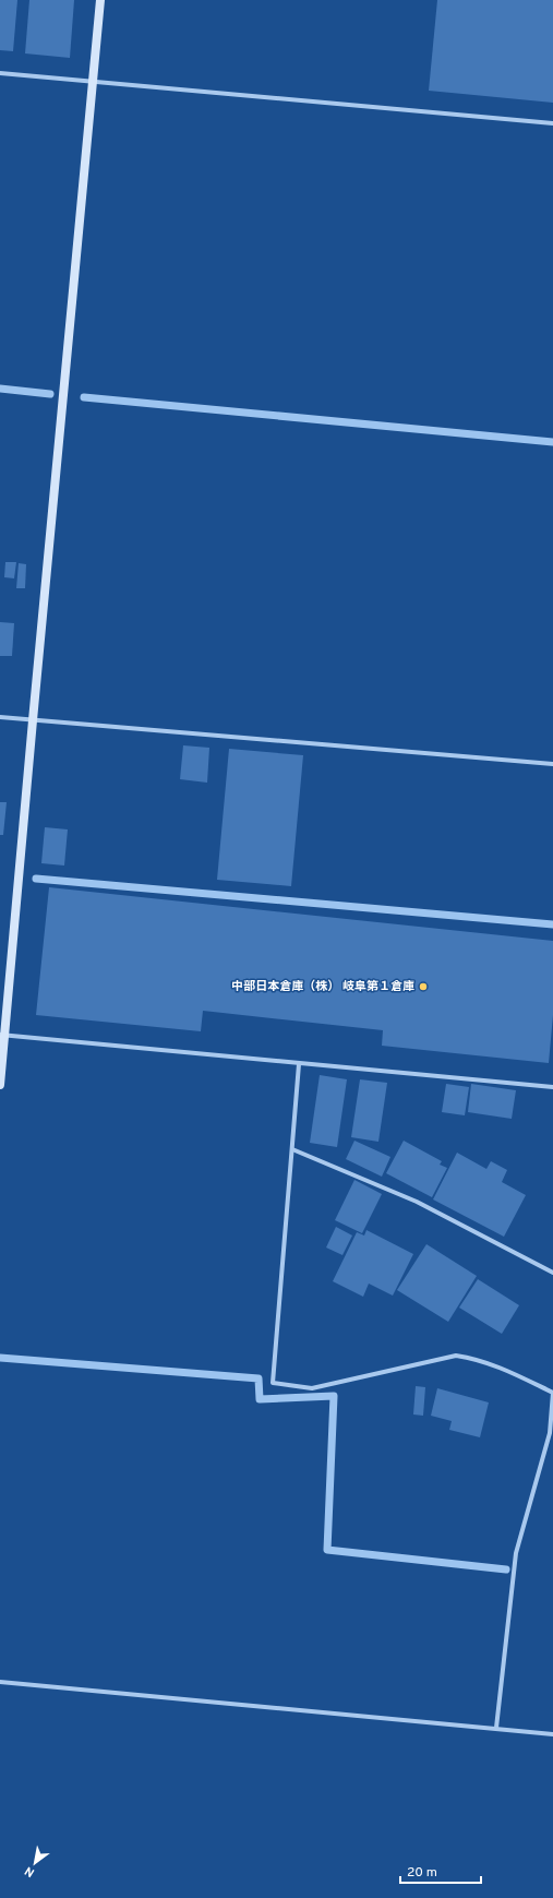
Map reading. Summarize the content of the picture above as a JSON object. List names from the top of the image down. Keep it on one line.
{"places":["中部日本倉庫（株） 岐阜第１倉庫"],"scale_bar":"20 m","north":"bottom left"}
